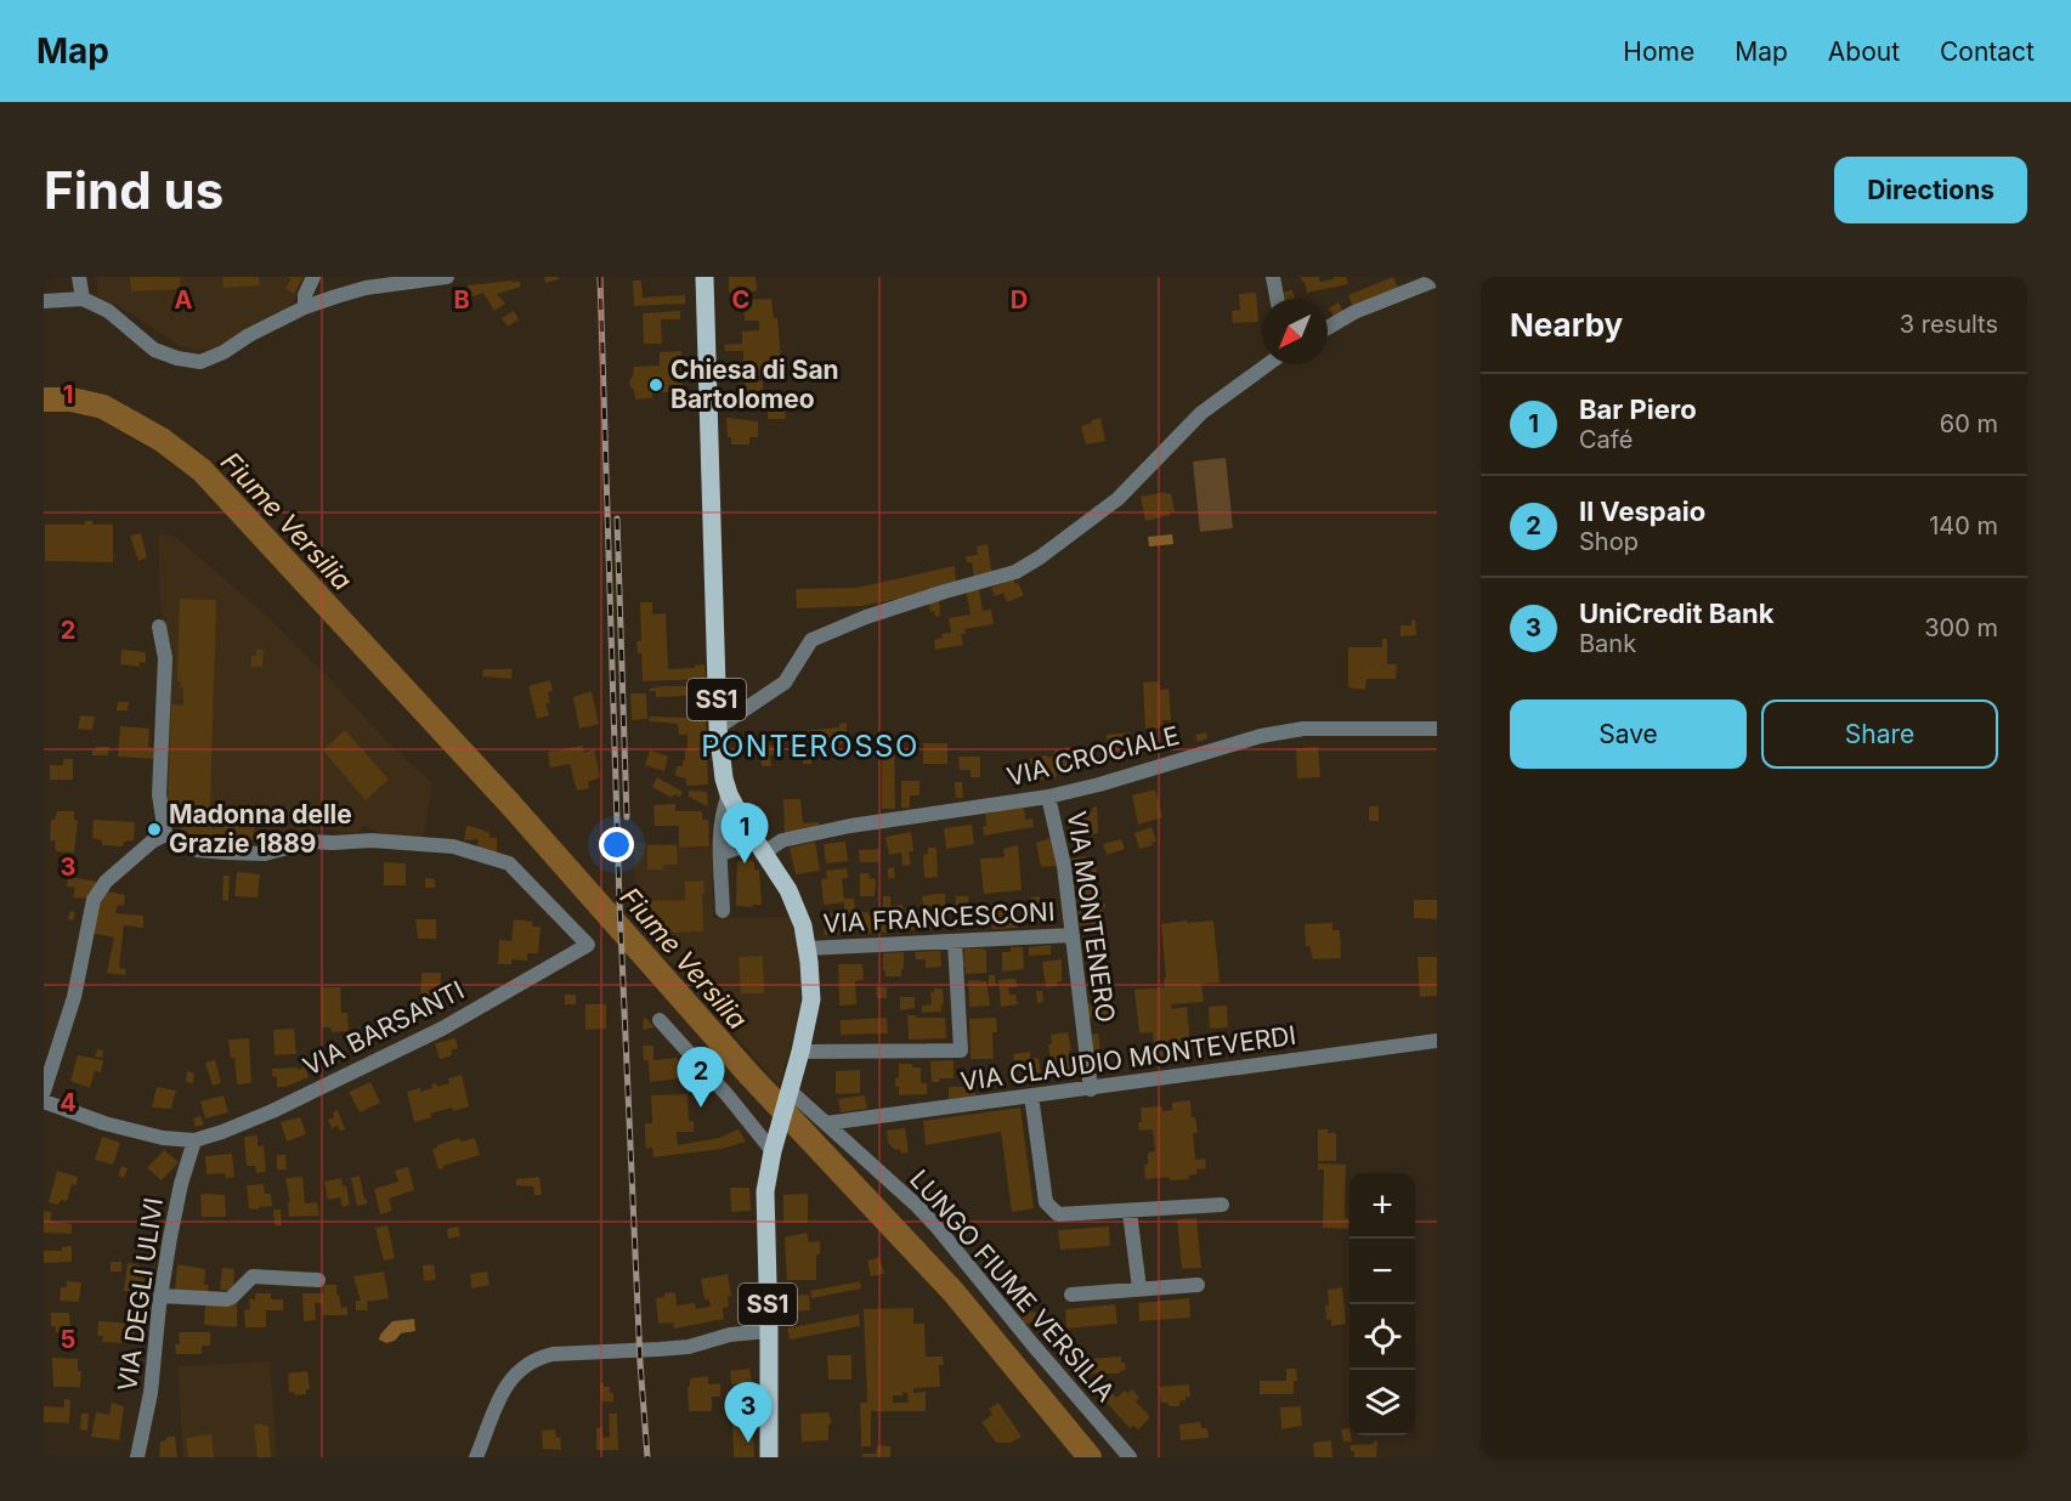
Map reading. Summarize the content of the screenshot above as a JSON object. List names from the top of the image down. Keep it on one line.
{"streets":{"main road":["SS1"],"street":["VIA CROCIALE","VIA MONTENERO","VIA FRANCESCONI","VIA BARSANTI","VIA CLAUDIO MONTEVERDI","LUNGO FIUME VERSILIA","VIA DEGLI ULIVI"]},"crossings":[["SS1","VIA CROCIALE"],["SS1","VIA FRANCESCONI"],["SS1","LUNGO FIUME VERSILIA"],["VIA CROCIALE","VIA MONTENERO"],["VIA MONTENERO","VIA FRANCESCONI"],["VIA MONTENERO","VIA CLAUDIO MONTEVERDI"],["VIA BARSANTI","VIA DEGLI ULIVI"],["VIA CLAUDIO MONTEVERDI","LUNGO FIUME VERSILIA"]],"districts":["PONTEROSSO"],"water":["Fiume Versilia"],"places":["Chiesa di San Bartolomeo","Madonna delle Grazie 1889"],"north":"bottom left","page":{"header":"Map","nav":["Home","Map","About","Contact"],"buttons":["Directions",["Save","Share"]],"title":"Find us","heading":["Nearby","3 results"],"list":[{"mark":"1","name":"Bar Piero","note":"Café","value":"60 m"},{"mark":"2","name":"Il Vespaio","note":"Shop","value":"140 m"},{"mark":"3","name":"UniCredit Bank","note":"Bank","value":"300 m"}],"pins":["1","2","3"],"map_buttons":["+","−"]},"grid":{"columns":["A","B","C","D"],"rows":["1","2","3","4","5"]}}
